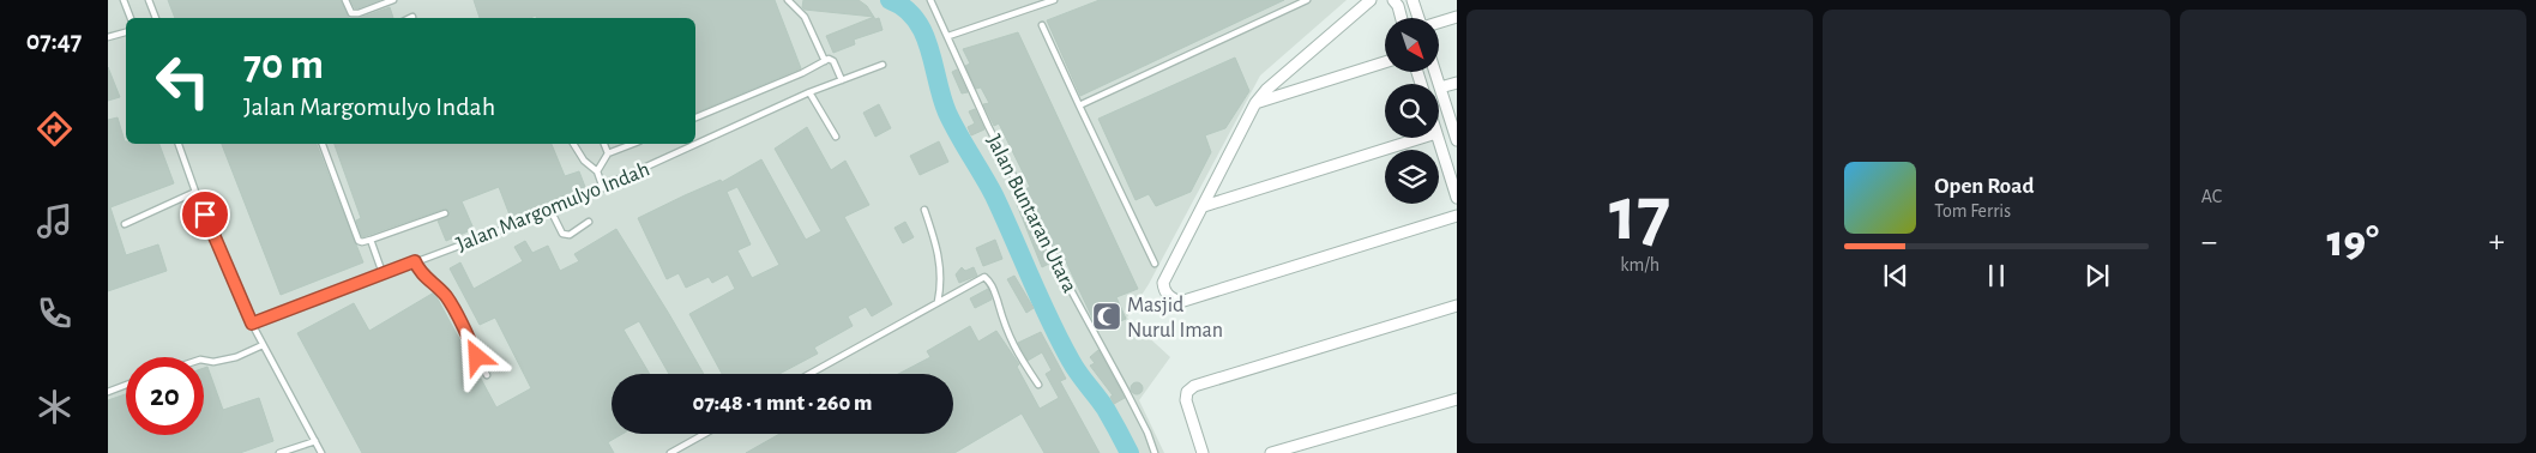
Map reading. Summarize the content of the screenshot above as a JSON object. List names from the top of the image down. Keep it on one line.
{"streets":{"lane":["Jalan Margomulyo Indah","Jalan Buntaran Utara"]},"places":{"mosque":["Masjid Nurul Iman"]},"north":"bottom right","page":{"tabs":"07:47","tile":[["17","km/h"],"AC"],"turn":["70 m","Jalan Margomulyo Indah"],"song":["Open Road","Tom Ferris"],"heat":["−","19°","+"],"limit":"20","trip":"07:48 · 1 mnt · 260 m"}}
